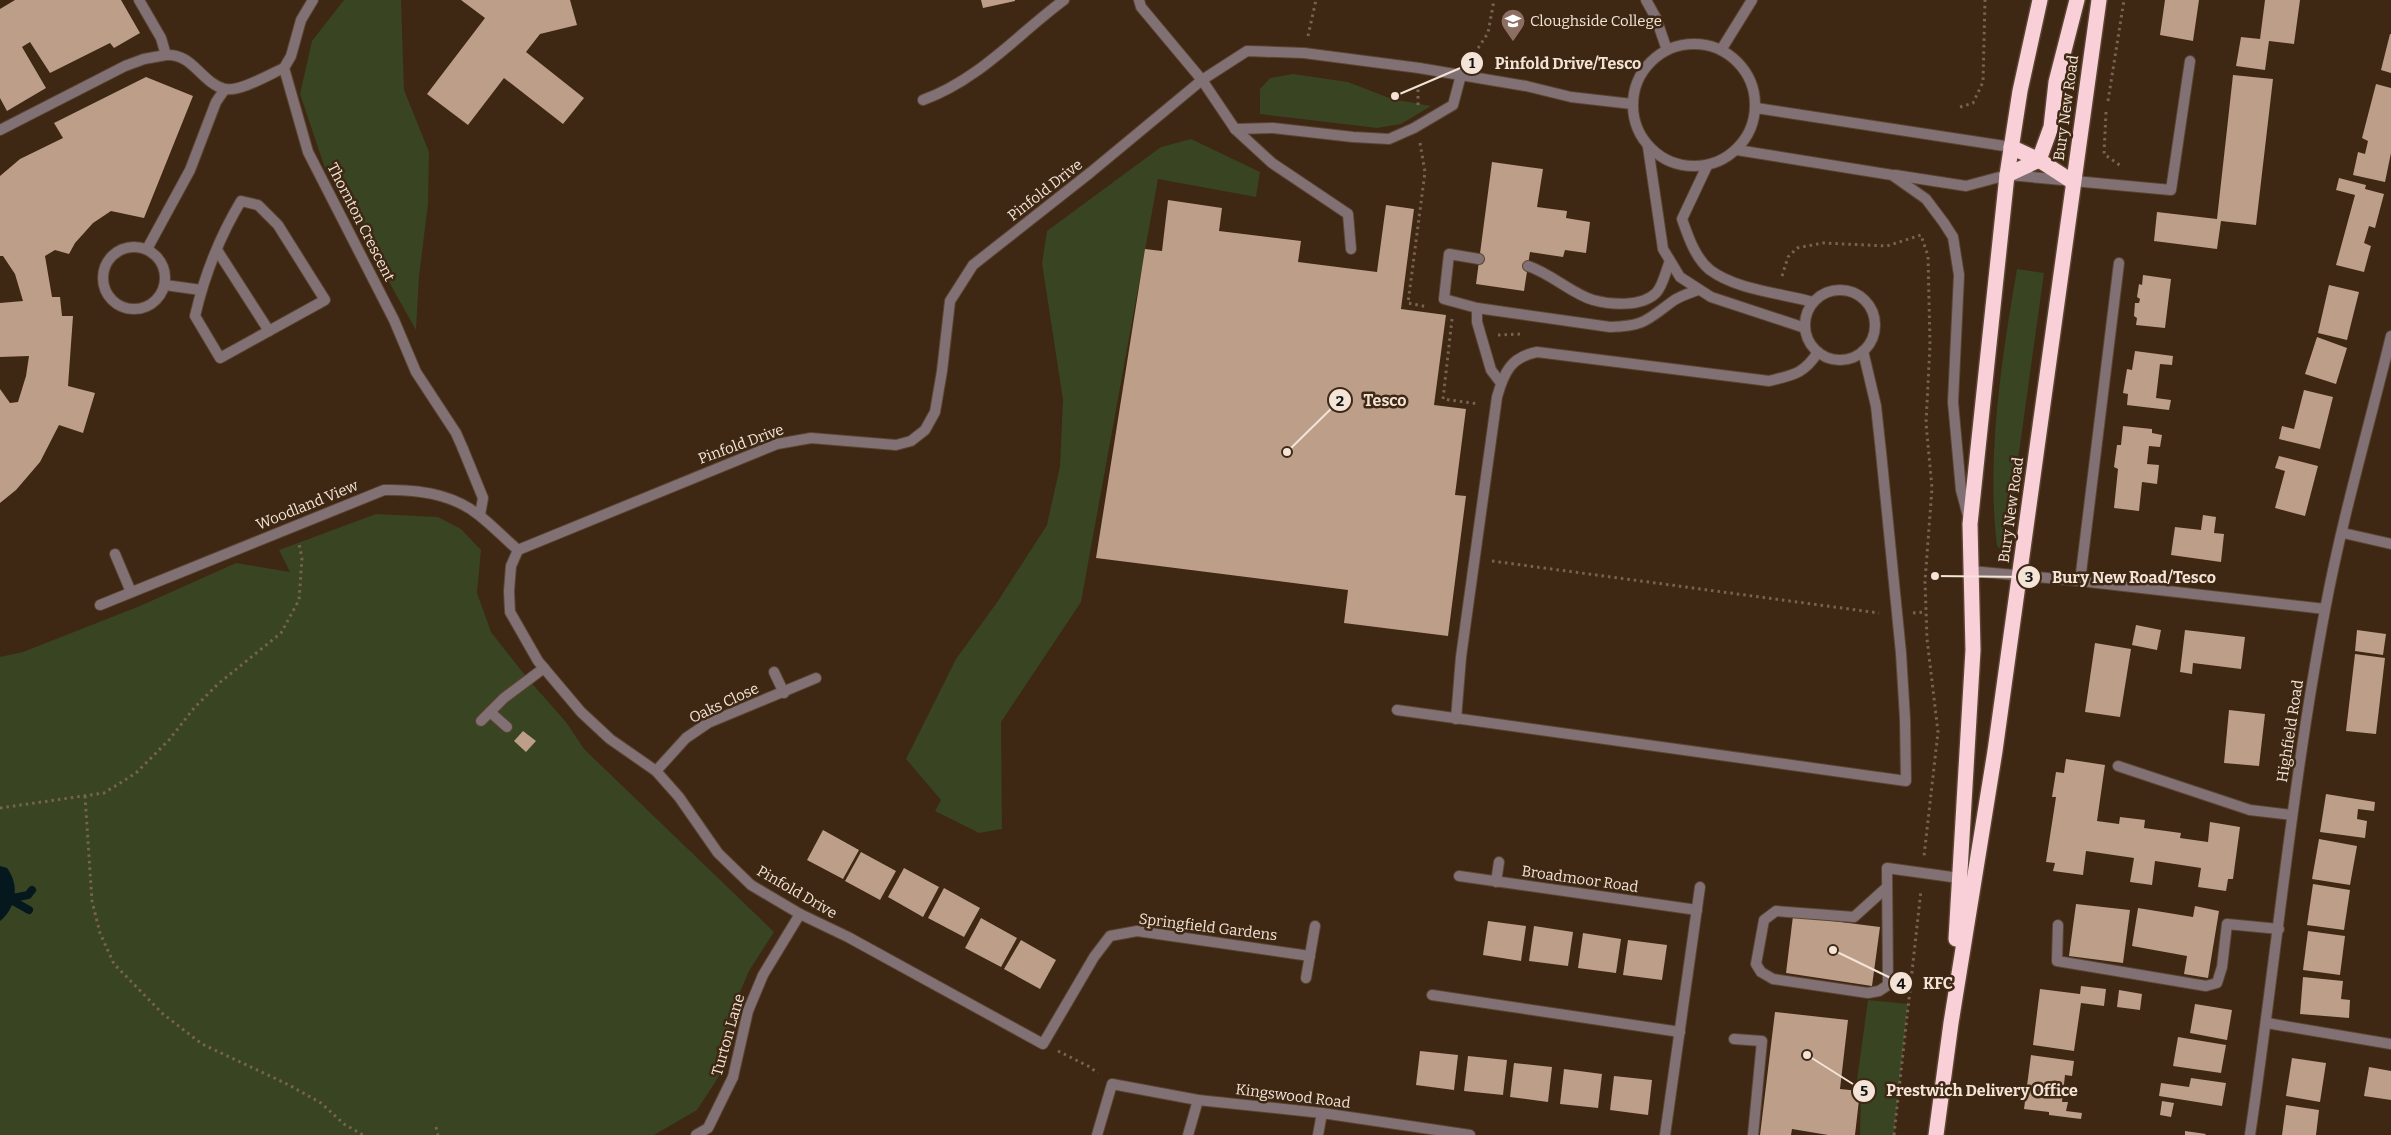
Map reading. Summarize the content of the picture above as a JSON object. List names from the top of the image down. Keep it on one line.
{"streets":{"highway":["Bury New Road"],"street":["Pinfold Drive","Thornton Crescent","Woodland View","Oaks Close","Highfield Road","Broadmoor Road","Springfield Gardens","Turton Lane","Kingswood Road"]},"crossings":[["Pinfold Drive","Woodland View"],["Pinfold Drive","Oaks Close"],["Pinfold Drive","Springfield Gardens"],["Pinfold Drive","Turton Lane"],["Thornton Crescent","Woodland View"]],"places":{"school or university":["Cloughside College"],"other":["Pinfold Drive/Tesco","Tesco","Bury New Road/Tesco","KFC","Prestwich Delivery Office"]}}
